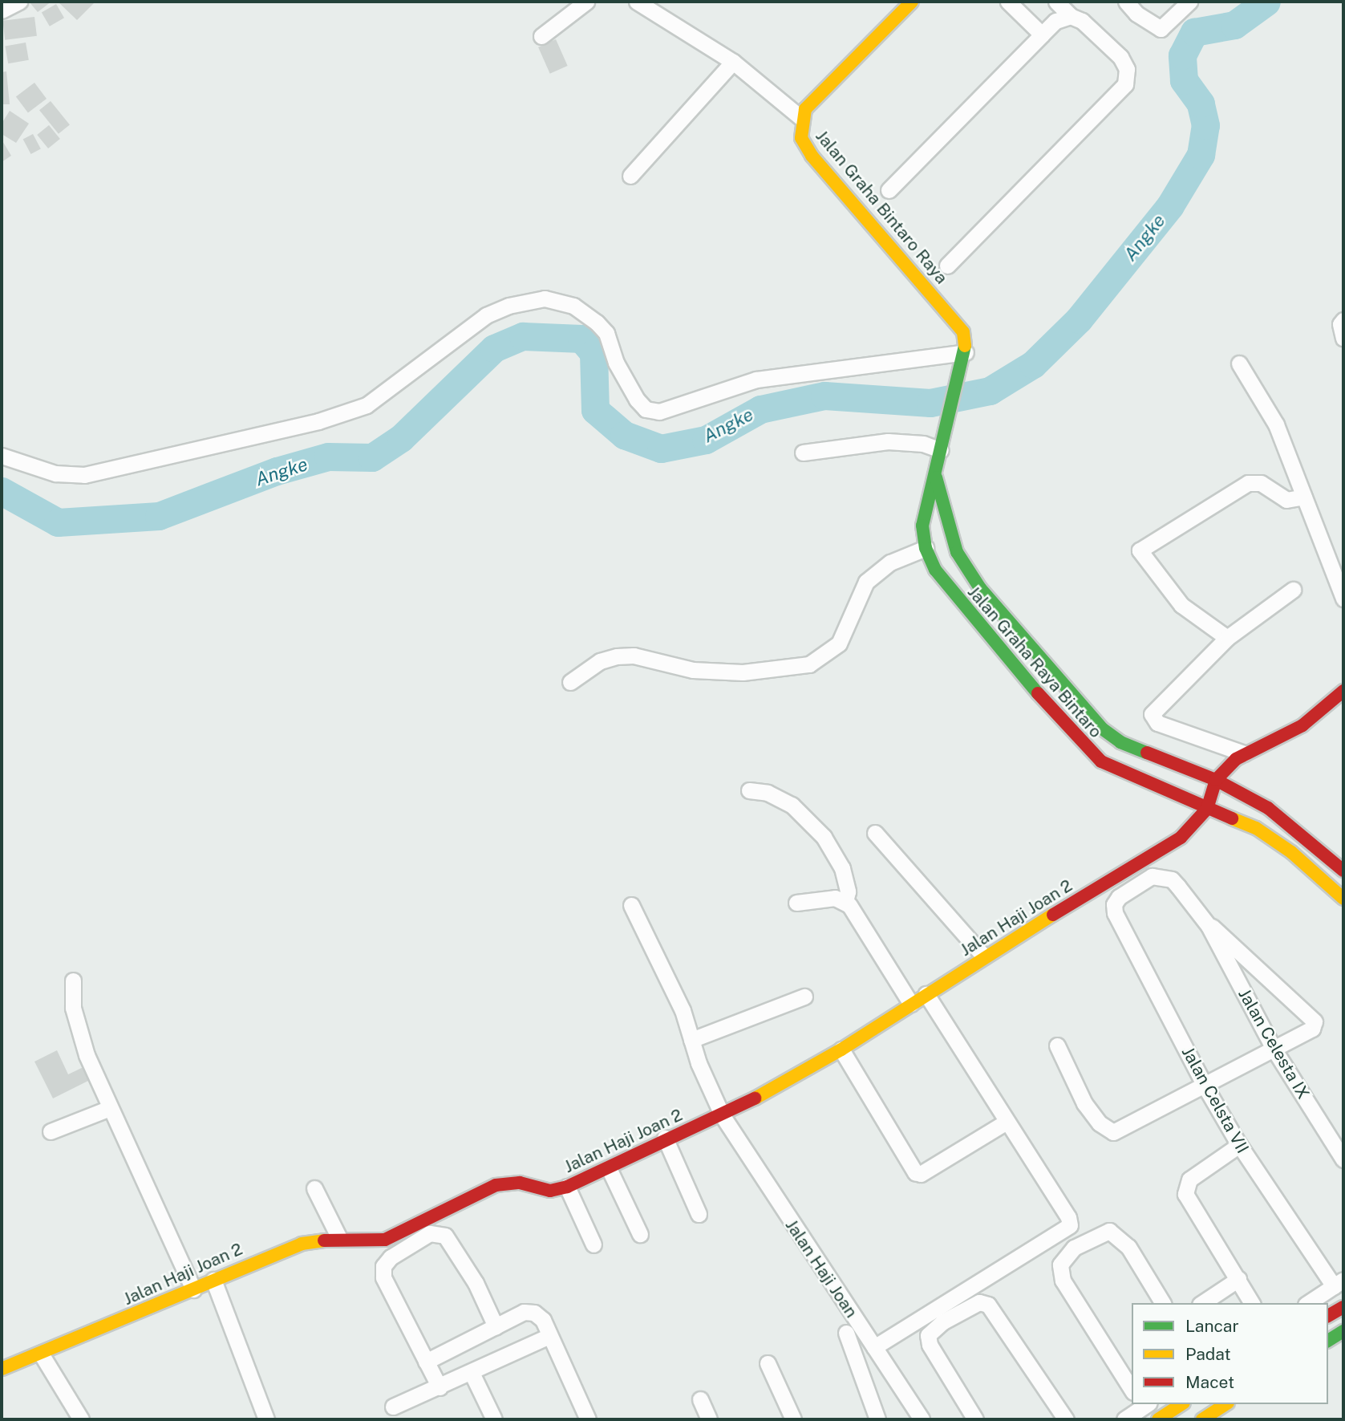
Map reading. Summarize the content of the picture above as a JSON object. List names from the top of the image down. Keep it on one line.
{"streets":{"main road":["Jalan Graha Bintaro Raya","Jalan Graha Raya Bintaro","Jalan Haji Joan 2"],"street":["Jalan Celesta IX","Jalan Celsta VII","Jalan Haji Joan"]},"crossings":[["Jalan Graha Bintaro Raya","Jalan Graha Raya Bintaro"],["Jalan Graha Raya Bintaro","Jalan Haji Joan 2"],["Jalan Haji Joan 2","Jalan Haji Joan"],["Jalan Celesta IX","Jalan Celsta VII"]],"water":["Angke"],"legend":["Lancar","Padat","Macet"]}
